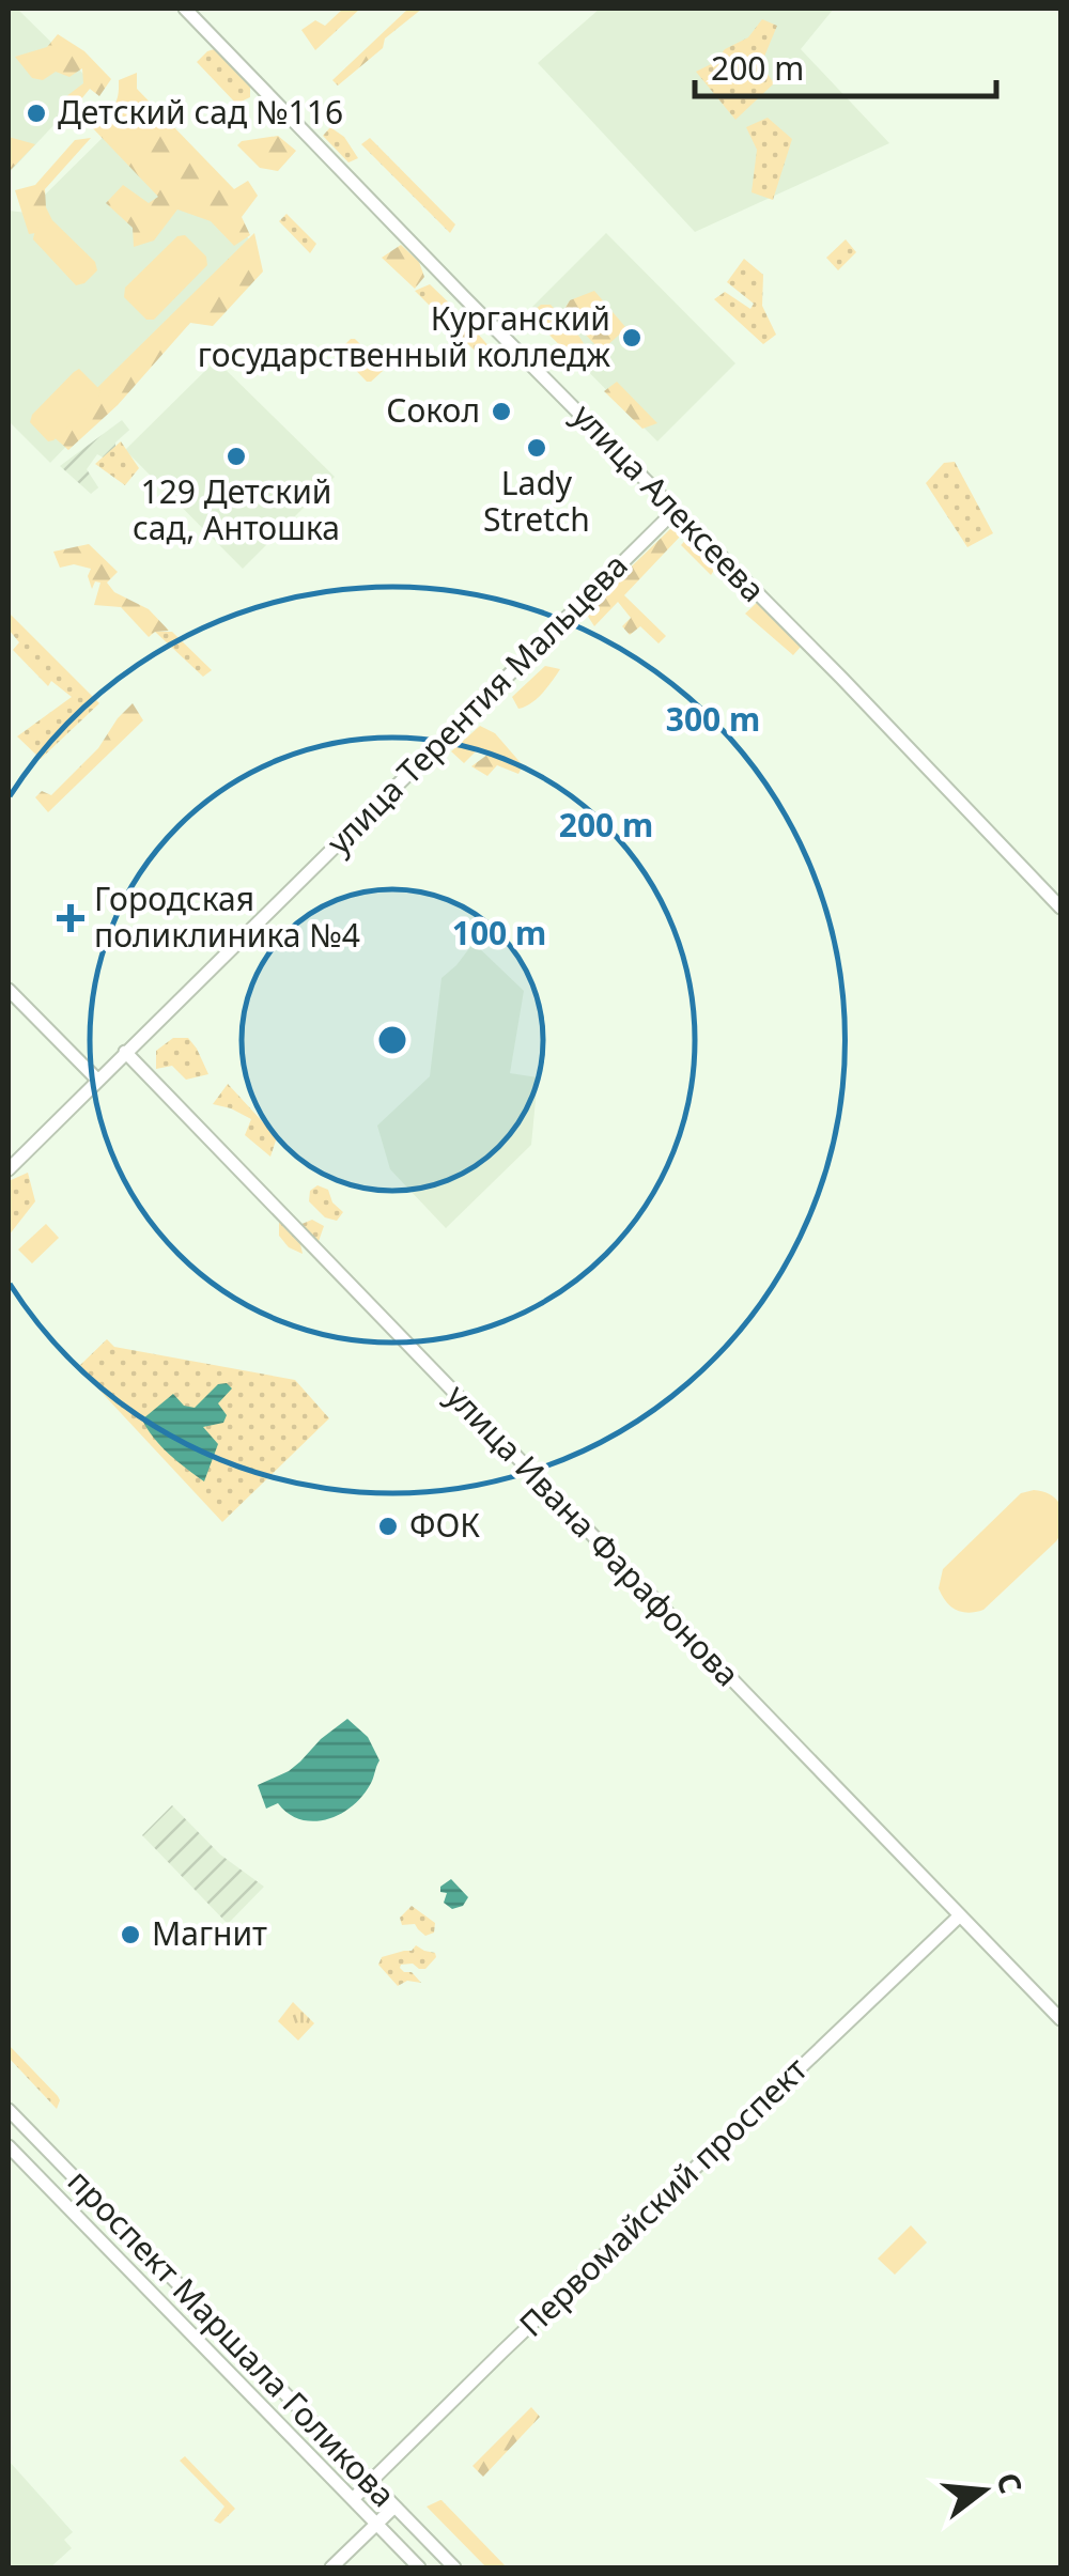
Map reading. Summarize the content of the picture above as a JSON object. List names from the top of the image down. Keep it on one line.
{"streets":{"street":["улица Алексеева","улица Терентия Мальцева","улица Ивана Фарафонова","Первомайский проспект","проспект Маршала Голикова"]},"crossings":[["улица Алексеева","улица Терентия Мальцева"],["улица Терентия Мальцева","улица Ивана Фарафонова"],["улица Ивана Фарафонова","Первомайский проспект"],["Первомайский проспект","проспект Маршала Голикова"]],"places":{"other":["Детский сад №116","Курганский государственный колледж","Сокол","Lady Stretch","129 Детский сад, Антошка","ФОК","Магнит"],"health":["Городская поликлиника №4"]},"scale_bar":"200 m","north":"right","rings":["300 m","200 m","100 m"]}
